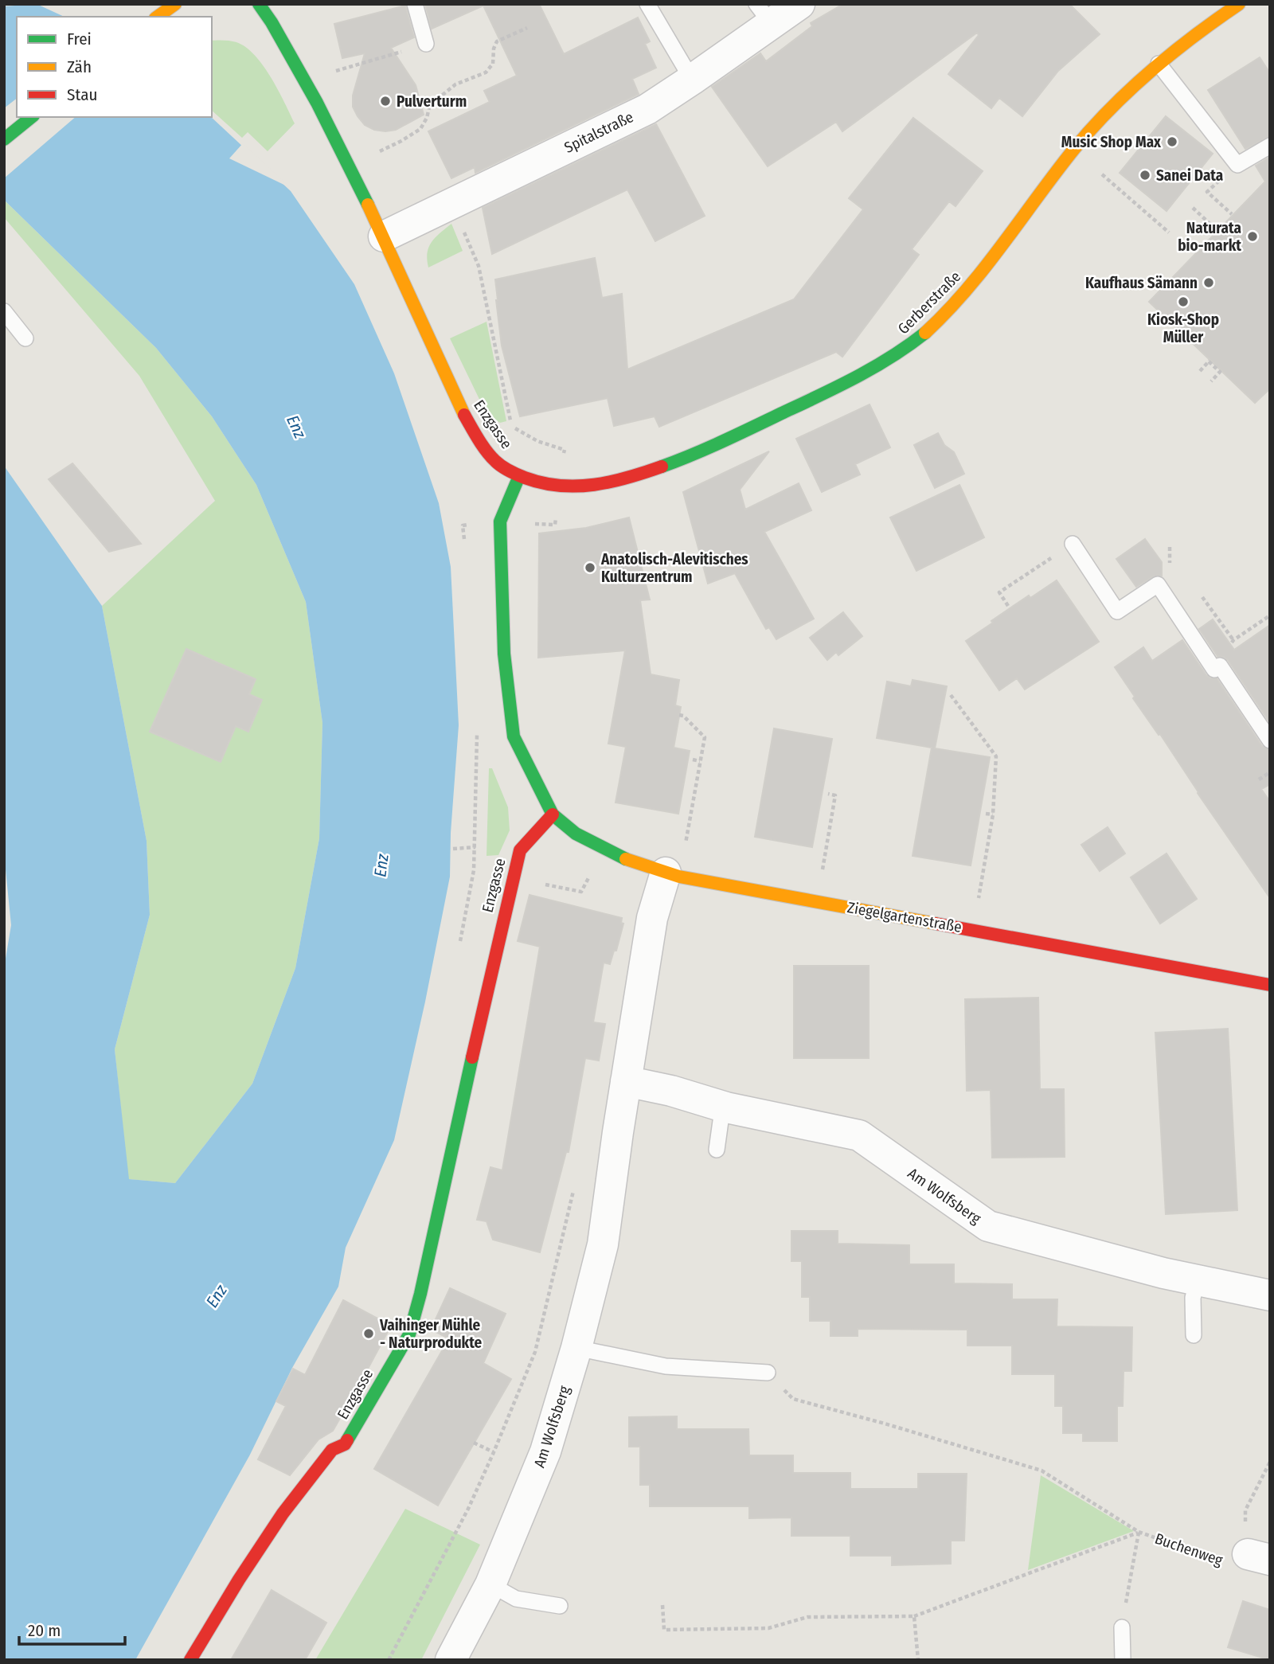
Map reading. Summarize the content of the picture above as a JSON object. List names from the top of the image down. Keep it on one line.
{"streets":{"street":["Spitalstraße","Gerberstraße","Enzgasse","Ziegelgartenstraße","Am Wolfsberg"],"path":["Buchenweg"]},"crossings":[["Spitalstraße","Enzgasse"],["Gerberstraße","Enzgasse"],["Enzgasse","Ziegelgartenstraße"],["Ziegelgartenstraße","Am Wolfsberg"]],"water":["Enz"],"places":["Pulverturm","Music Shop Max","Sanei Data","Naturata bio-markt","Kaufhaus Sämann","Kiosk-Shop Müller","Anatolisch-Alevitisches Kulturzentrum","Vaihinger Mühle - Naturprodukte"],"legend":["Frei","Zäh","Stau"],"scale_bar":"20 m"}
